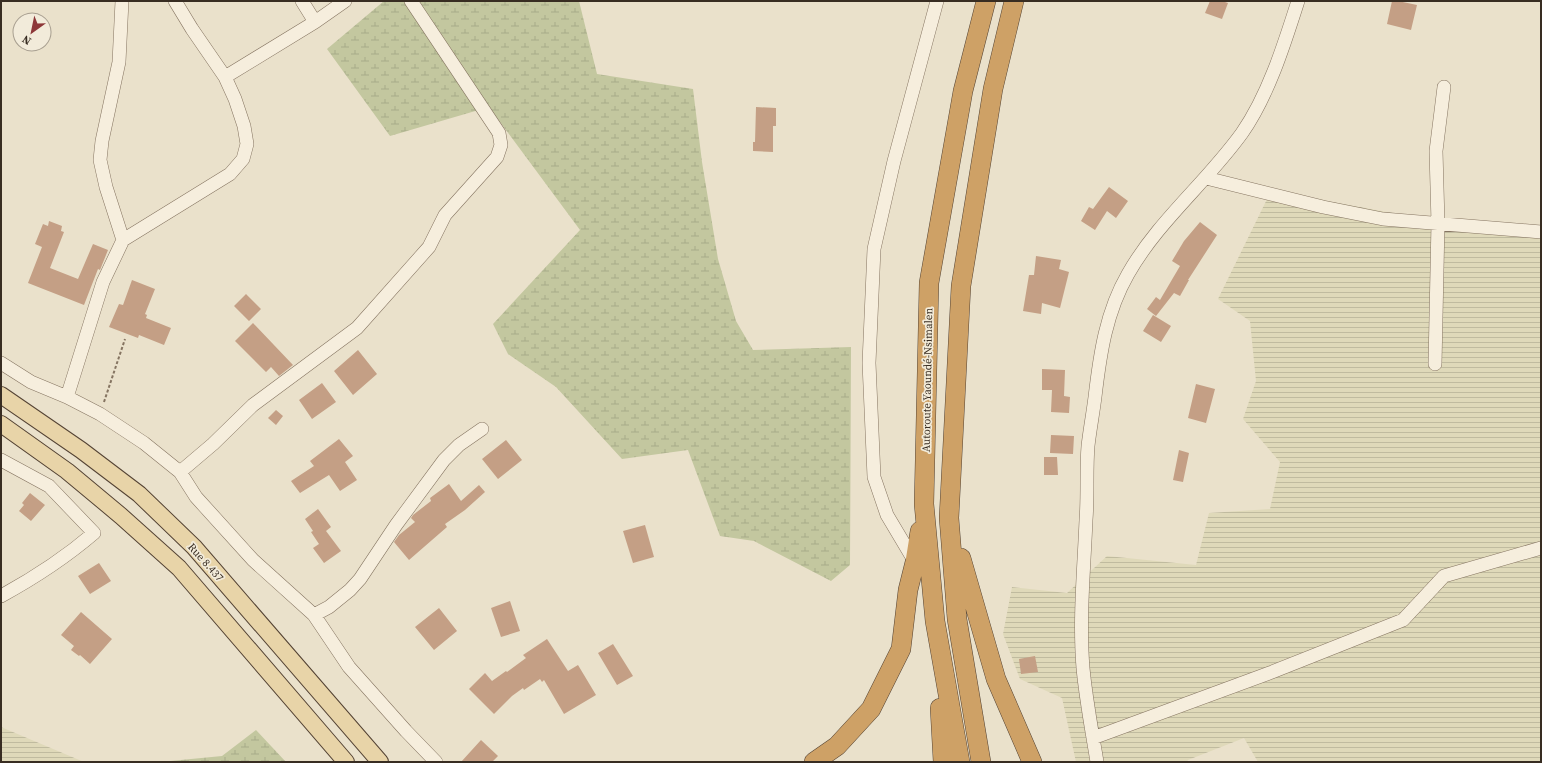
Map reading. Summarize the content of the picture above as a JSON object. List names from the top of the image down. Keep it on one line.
{"streets":{"highway":["Autoroute Yaoundé-Nsimalen"],"main road":["Rue 8.437"]},"north":"bottom left"}
